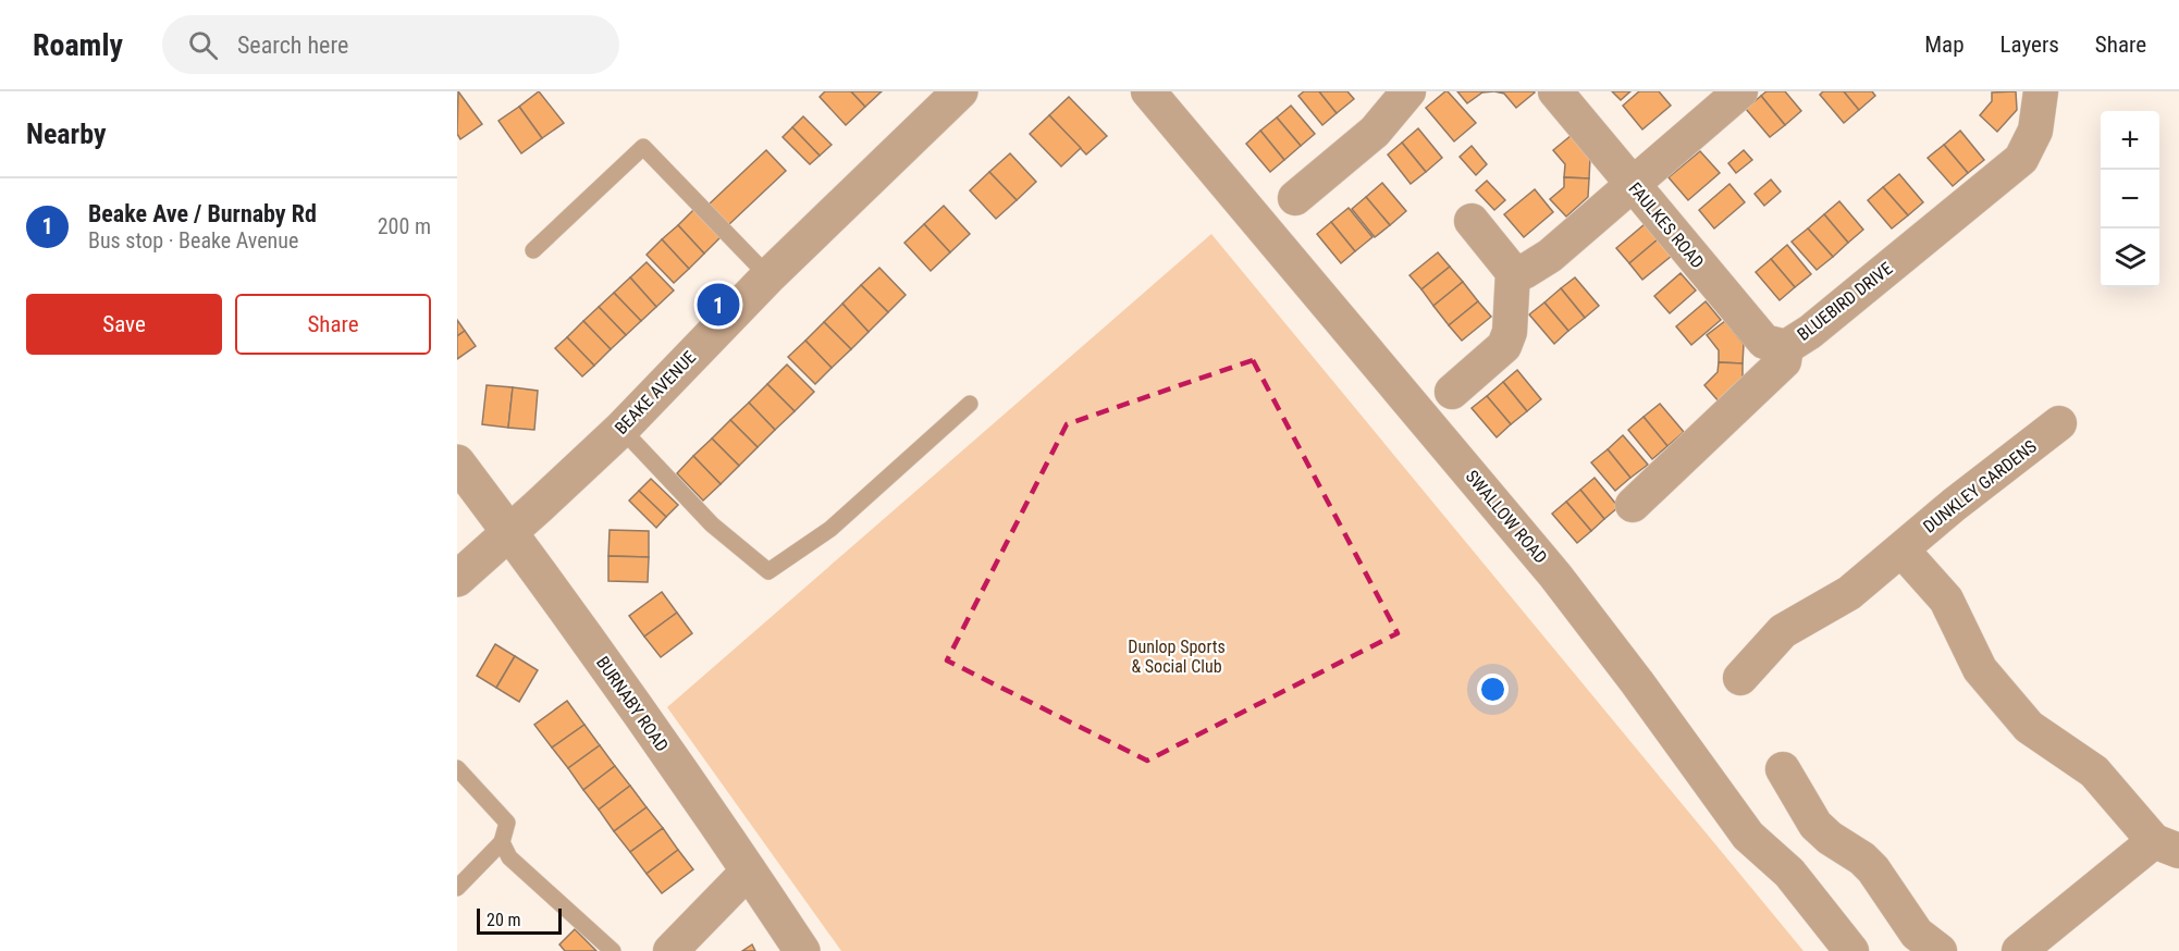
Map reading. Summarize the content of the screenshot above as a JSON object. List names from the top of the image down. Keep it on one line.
{"streets":{"street":["FAULKES ROAD","BLUEBIRD DRIVE","BEAKE AVENUE","DUNKLEY GARDENS","SWALLOW ROAD","BURNABY ROAD"]},"crossings":[["FAULKES ROAD","BLUEBIRD DRIVE"],["BEAKE AVENUE","BURNABY ROAD"]],"parks":["Dunlop Sports & Social Club"],"scale_bar":"20 m","page":{"header":"Roamly","search":"Search here","nav":["Map","Layers","Share"],"heading":"Nearby","map_buttons":["+","−"],"list":[{"mark":"1","name":"Beake Ave / Burnaby Rd","note":"Bus stop · Beake Avenue","value":"200 m"}],"buttons":["Save","Share"],"pins":"1","scale":"20 m"}}
